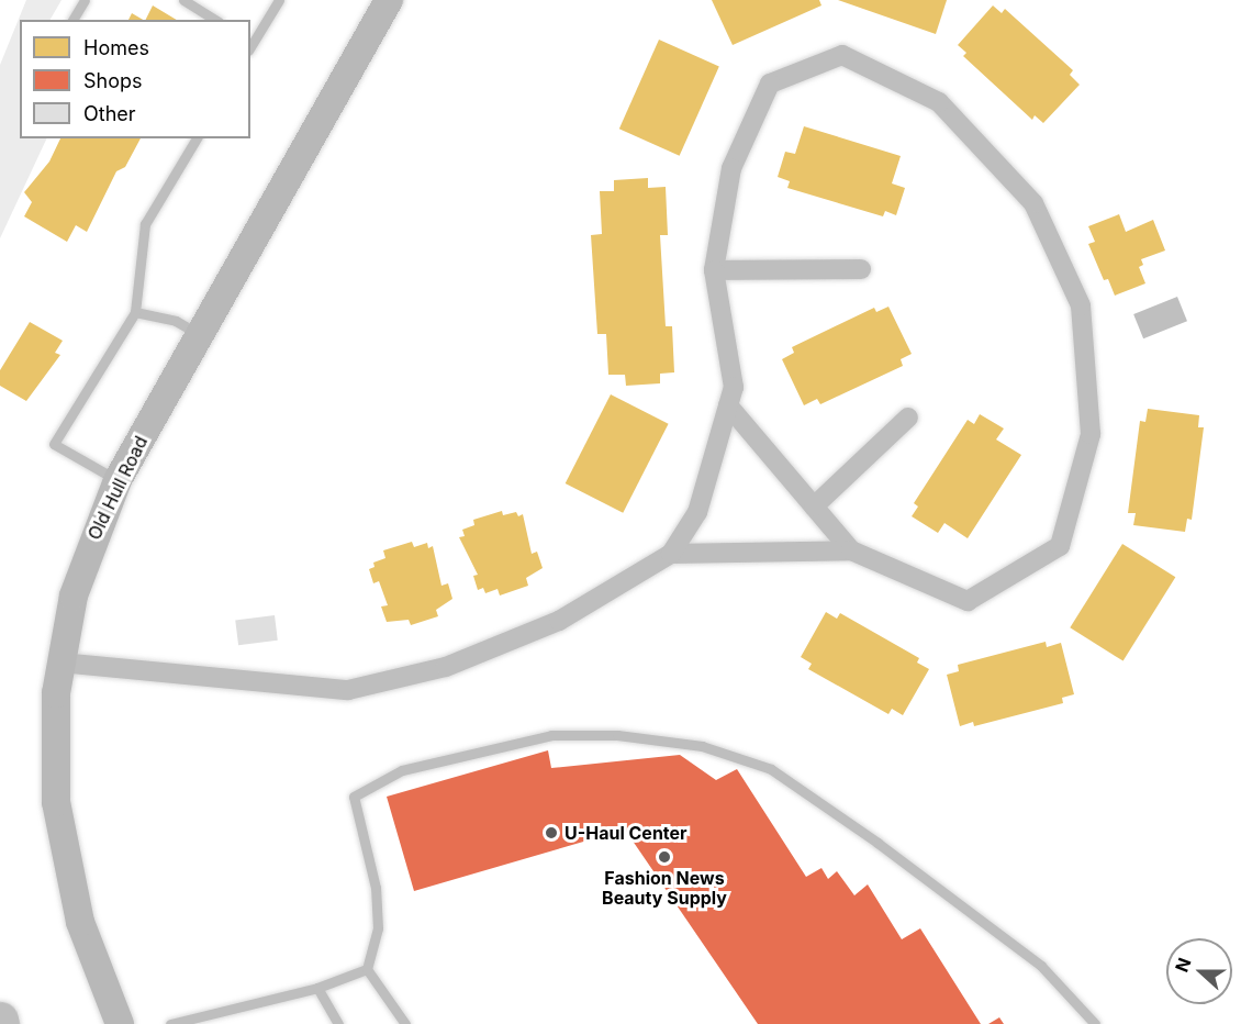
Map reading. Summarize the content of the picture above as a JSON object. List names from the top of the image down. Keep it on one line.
{"streets":{"main road":["Old Hull Road"]},"places":["U-Haul Center","Fashion News Beauty Supply"],"legend":["Homes","Shops","Other"],"north":"left"}
